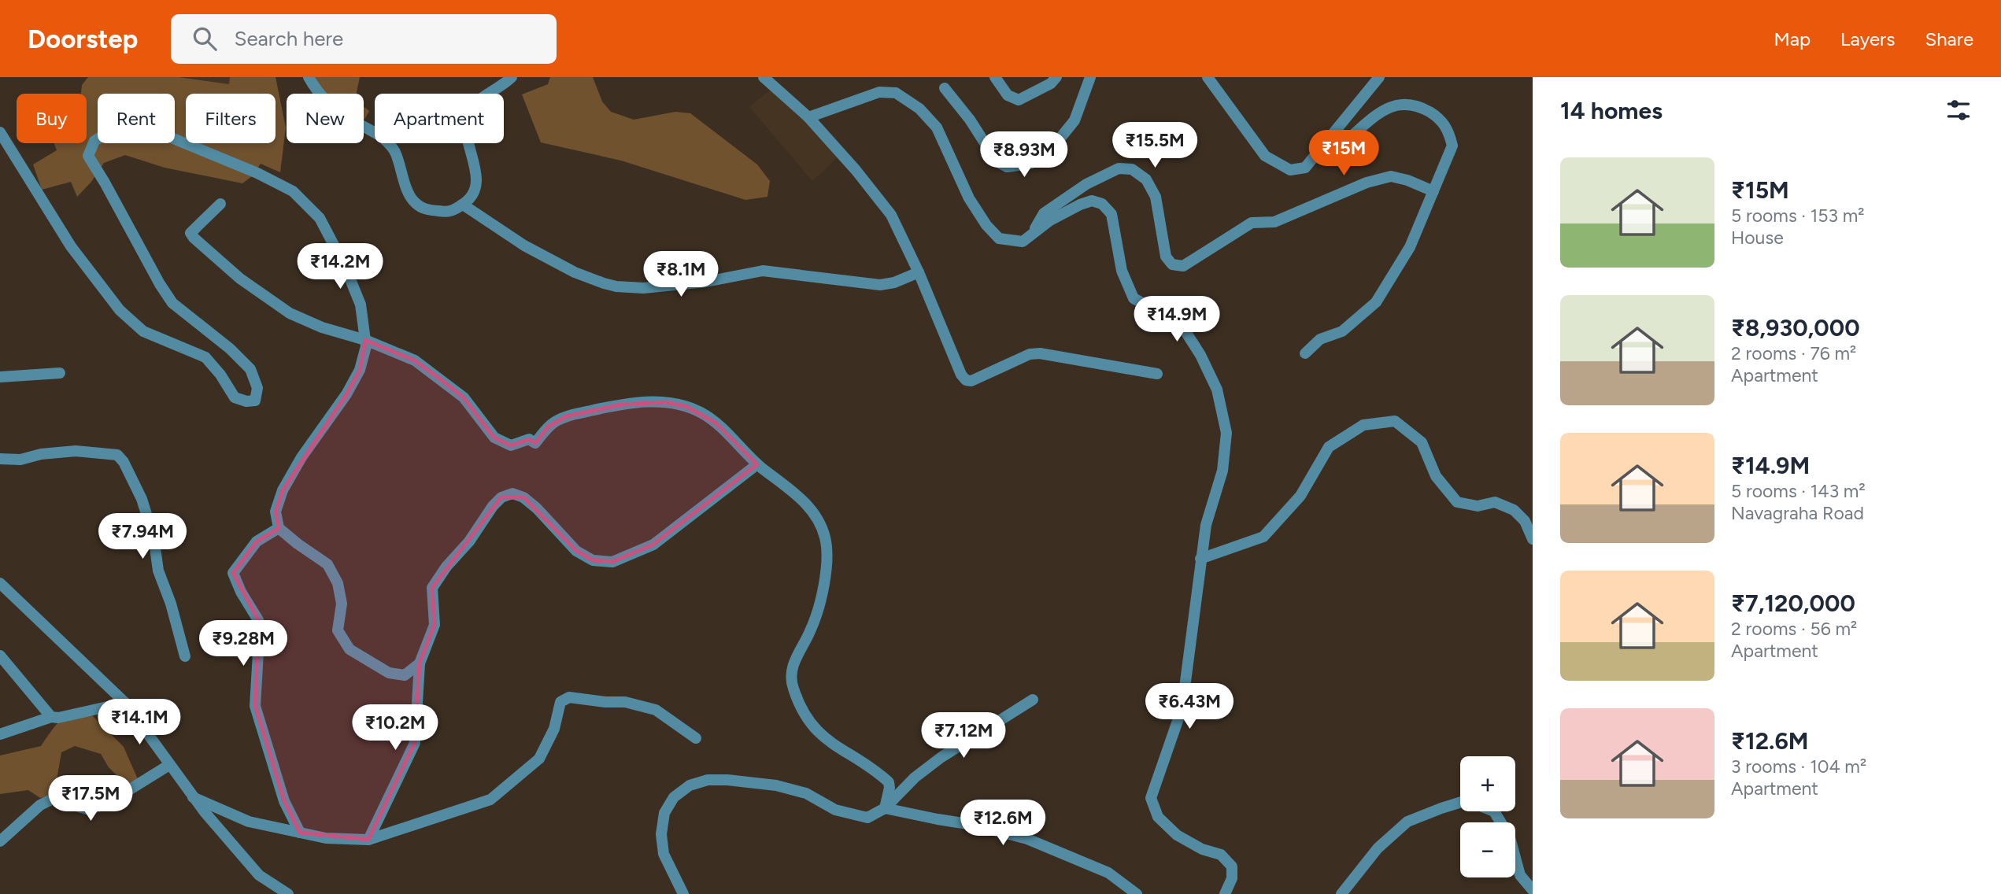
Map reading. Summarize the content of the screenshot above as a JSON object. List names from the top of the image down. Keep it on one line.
{"page":{"header":"Doorstep","search":"Search here","nav":["Map","Layers","Share"],"heading":"14 homes","chip":["Buy","Rent","Filters","New","Apartment"],"price":["₹15.5M","₹15M","₹8.93M","₹14.2M","₹8.1M","₹14.9M","₹7.94M","₹9.28M","₹6.43M","₹14.1M","₹10.2M","₹7.12M","₹17.5M","₹12.6M"],"list":[{"name":"₹15M","note":"5 rooms · 153 m² · House"},{"name":"₹8,930,000","note":"2 rooms · 76 m² · Apartment"},{"name":"₹14.9M","note":"5 rooms · 143 m² · Navagraha Road"},{"name":"₹7,120,000","note":"2 rooms · 56 m² · Apartment"},{"name":"₹12.6M","note":"3 rooms · 104 m² · Apartment"}],"map_buttons":["+","−"]}}
